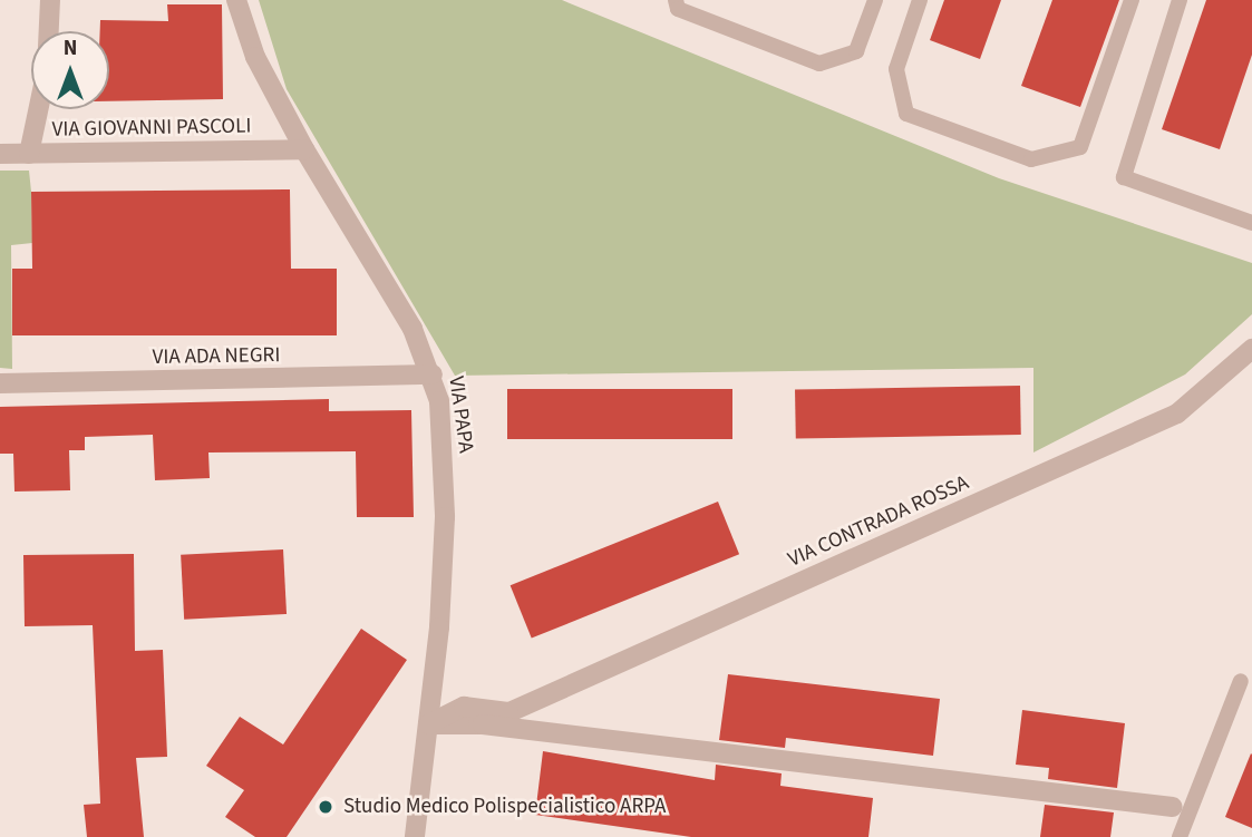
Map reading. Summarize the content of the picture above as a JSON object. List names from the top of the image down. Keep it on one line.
{"streets":{"street":["VIA GIOVANNI PASCOLI","VIA ADA NEGRI","VIA PAPA","VIA CONTRADA ROSSA"]},"crossings":[["VIA GIOVANNI PASCOLI","VIA PAPA"],["VIA ADA NEGRI","VIA PAPA"],["VIA PAPA","VIA CONTRADA ROSSA"]],"places":["Studio Medico Polispecialistico ARPA"],"north":"top"}
